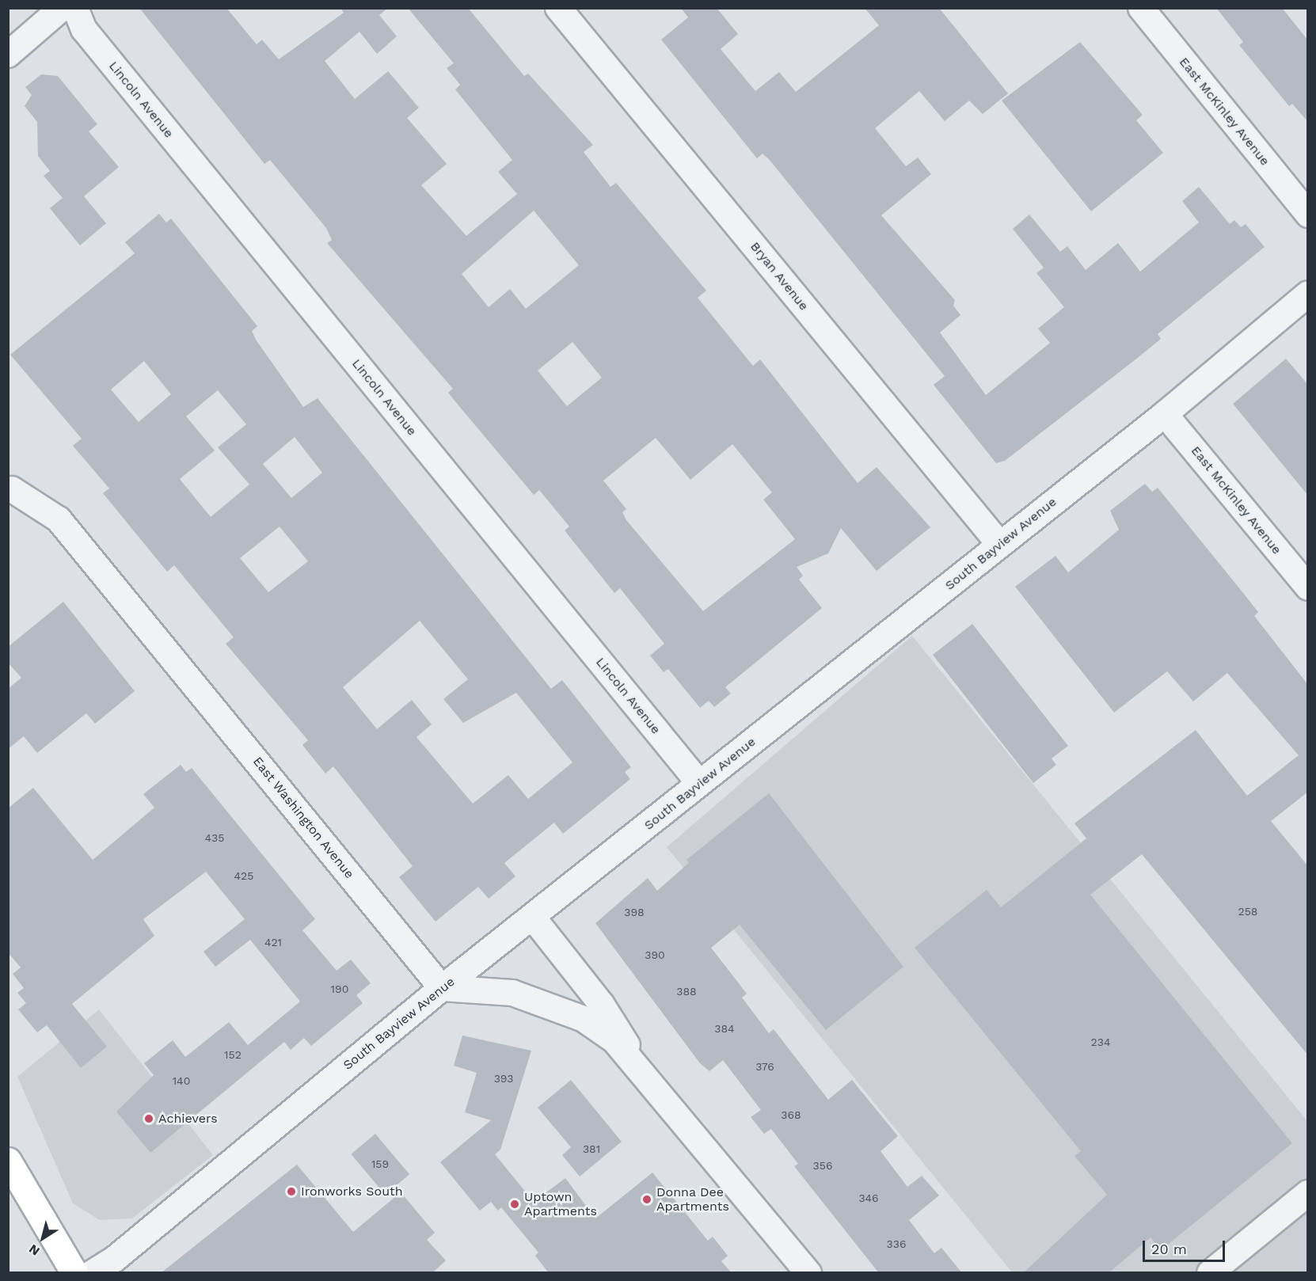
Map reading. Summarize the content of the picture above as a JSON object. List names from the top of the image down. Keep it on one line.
{"streets":{"street":["Lincoln Avenue","East McKinley Avenue","Bryan Avenue","South Bayview Avenue","East Washington Avenue"]},"crossings":[["Lincoln Avenue","South Bayview Avenue"],["East McKinley Avenue","South Bayview Avenue"],["Bryan Avenue","South Bayview Avenue"],["South Bayview Avenue","East Washington Avenue"]],"places":["Achievers","Ironworks South","Donna Dee Apartments","Uptown Apartments"],"house_numbers":["435","425","258","398","421","390","190","388","384","234","152","376","393","140","368","381","159","356","346","336"],"scale_bar":"20 m","north":"bottom left"}
